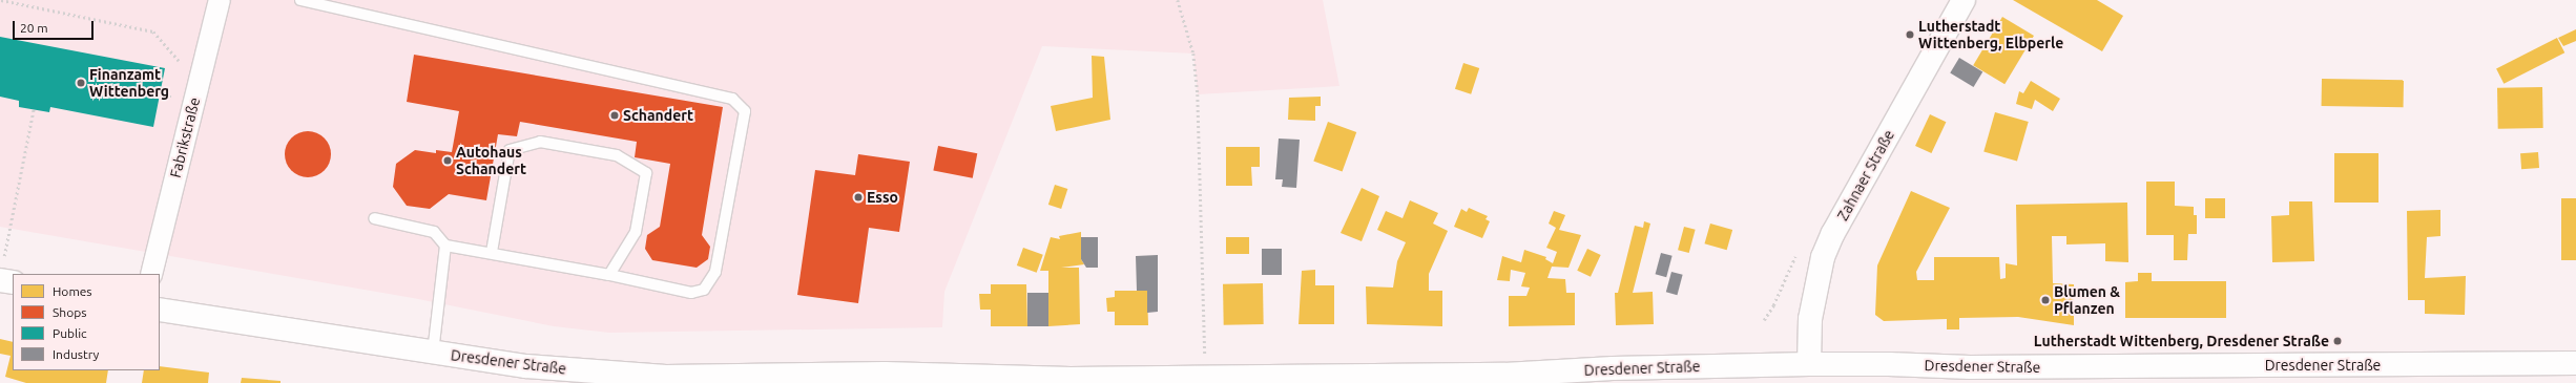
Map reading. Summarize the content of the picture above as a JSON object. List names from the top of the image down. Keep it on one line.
{"streets":{"main road":["Zahnaer Straße","Dresdener Straße"],"street":["Fabrikstraße"]},"crossings":[["Zahnaer Straße","Dresdener Straße"]],"places":["Lutherstadt Wittenberg, Elbperle","Finanzamt Wittenberg","Schandert","Autohaus Schandert","Esso","Blumen & Pflanzen","Lutherstadt Wittenberg, Dresdener Straße"],"legend":["Homes","Shops","Public","Industry"],"scale_bar":"20 m"}
